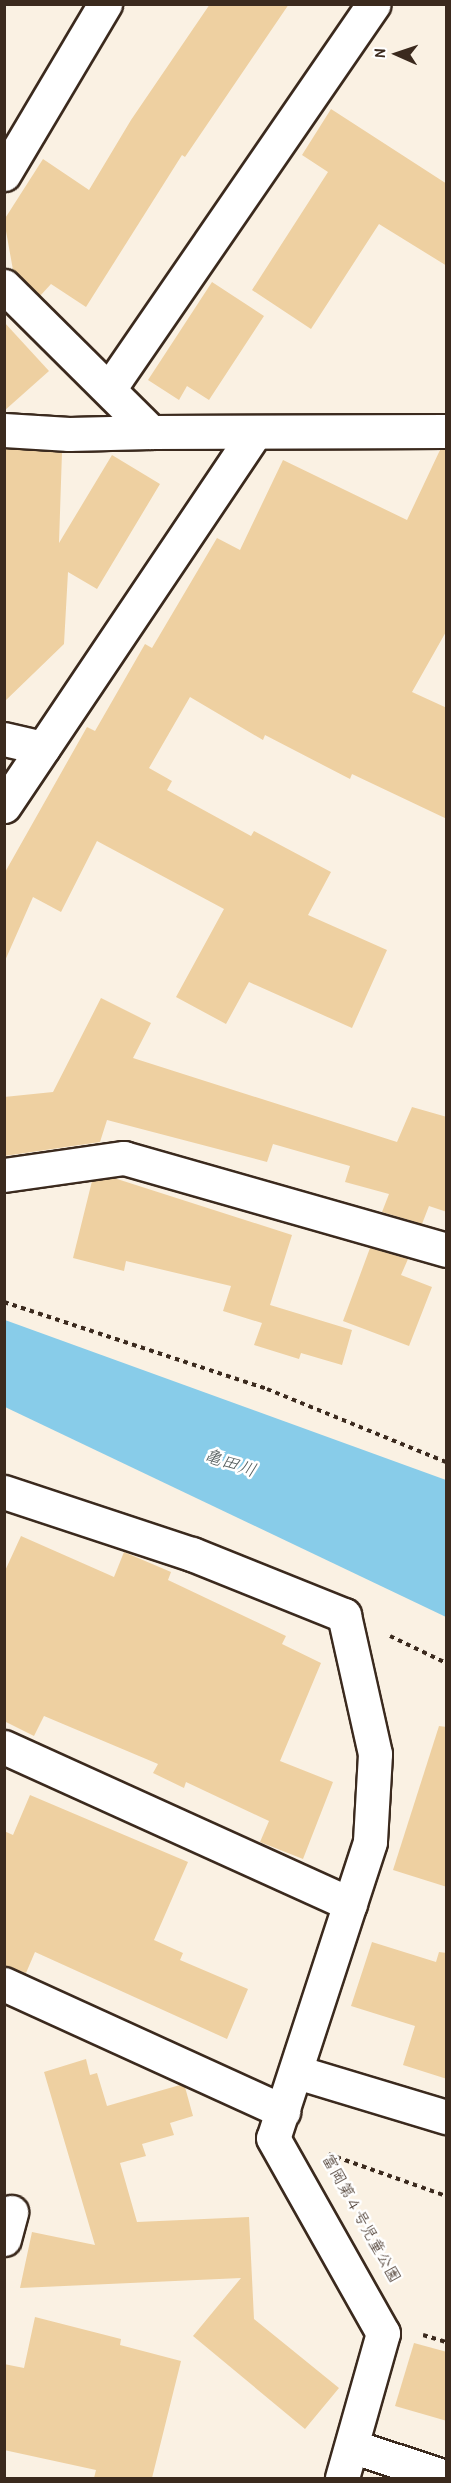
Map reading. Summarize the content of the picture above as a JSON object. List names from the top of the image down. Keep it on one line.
{"streets":{"path":["富岡第４号児童公園"]},"water":["亀田川"],"north":"left"}
